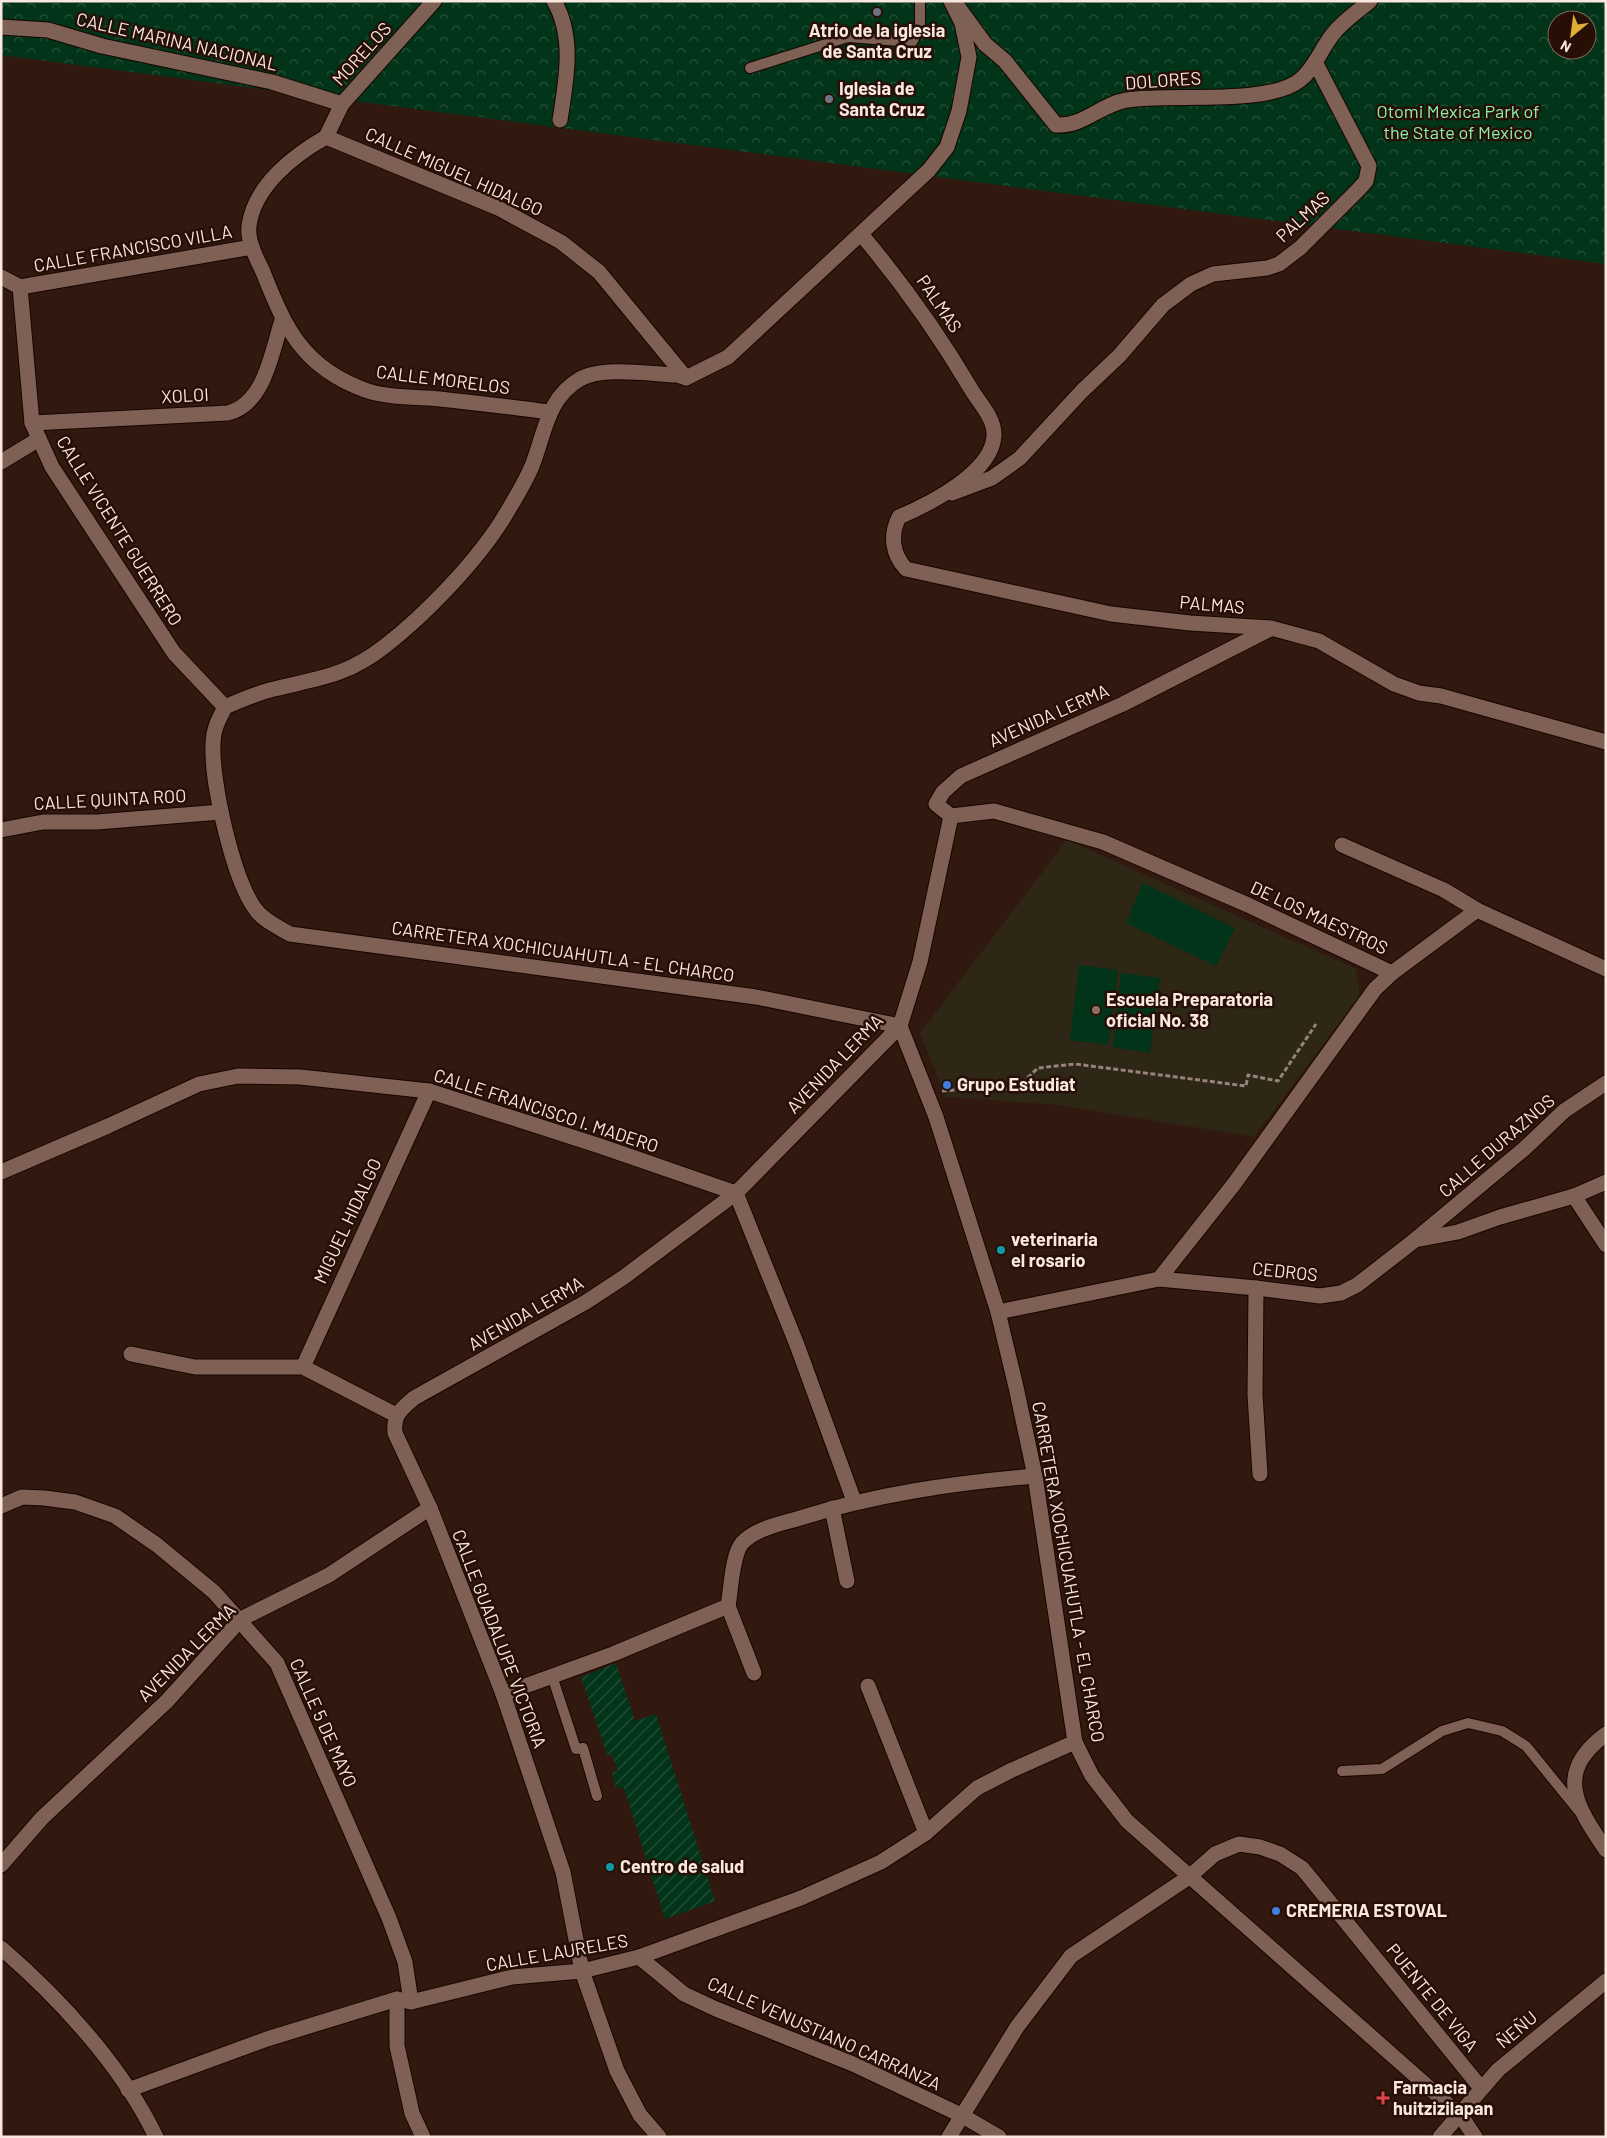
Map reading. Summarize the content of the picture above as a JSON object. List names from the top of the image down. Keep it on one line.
{"streets":{"street":["CALLE MARINA NACIONAL","MORELOS","DOLORES","CALLE MIGUEL HIDALGO","PALMAS","CALLE FRANCISCO VILLA","CALLE MORELOS","XOLOI","CALLE VICENTE GUERRERO","AVENIDA LERMA","CALLE QUINTA ROO","DE LOS MAESTROS","CARRETERA XOCHICUAHUTLA - EL CHARCO","CALLE FRANCISCO I. MADERO","CALLE DURAZNOS","MIGUEL HIDALGO","CEDROS","CALLE GUADALUPE VICTORIA","CALLE 5 DE MAYO","CALLE LAURELES","PUENTE DE VIGA","ÑEÑU","CALLE VENUSTIANO CARRANZA"]},"crossings":[["CALLE MARINA NACIONAL","MORELOS"],["MORELOS","CALLE MIGUEL HIDALGO"],["MORELOS","CALLE MORELOS"],["DOLORES","PALMAS"],["CALLE MIGUEL HIDALGO","CALLE MORELOS"],["PALMAS","AVENIDA LERMA"],["CALLE FRANCISCO VILLA","CALLE MORELOS"],["CALLE FRANCISCO VILLA","CALLE VICENTE GUERRERO"],["CALLE MORELOS","XOLOI"],["XOLOI","CALLE VICENTE GUERRERO"],["CALLE VICENTE GUERRERO","CARRETERA XOCHICUAHUTLA - EL CHARCO"],["AVENIDA LERMA","DE LOS MAESTROS"],["AVENIDA LERMA","CARRETERA XOCHICUAHUTLA - EL CHARCO"],["AVENIDA LERMA","CALLE FRANCISCO I. MADERO"],["AVENIDA LERMA","CALLE GUADALUPE VICTORIA"],["AVENIDA LERMA","CALLE 5 DE MAYO"],["CALLE QUINTA ROO","CARRETERA XOCHICUAHUTLA - EL CHARCO"],["DE LOS MAESTROS","CEDROS"],["CARRETERA XOCHICUAHUTLA - EL CHARCO","CEDROS"],["CARRETERA XOCHICUAHUTLA - EL CHARCO","CALLE LAURELES"],["CARRETERA XOCHICUAHUTLA - EL CHARCO","PUENTE DE VIGA"],["CARRETERA XOCHICUAHUTLA - EL CHARCO","ÑEÑU"],["CALLE FRANCISCO I. MADERO","MIGUEL HIDALGO"],["CALLE DURAZNOS","CEDROS"],["CALLE GUADALUPE VICTORIA","CALLE LAURELES"],["CALLE 5 DE MAYO","CALLE LAURELES"],["CALLE LAURELES","CALLE VENUSTIANO CARRANZA"],["PUENTE DE VIGA","ÑEÑU"],["PUENTE DE VIGA","CALLE VENUSTIANO CARRANZA"]],"parks":["Otomi Mexica Park of the State of Mexico"],"places":{"other":["Atrio de la iglesia de Santa Cruz","Iglesia de Santa Cruz","Escuela Preparatoria oficial No. 38","Grupo Estudiat","veterinaria el rosario","Centro de salud","CREMERIA ESTOVAL"],"health":["Farmacia huitzizilapan"]},"north":"bottom left"}
